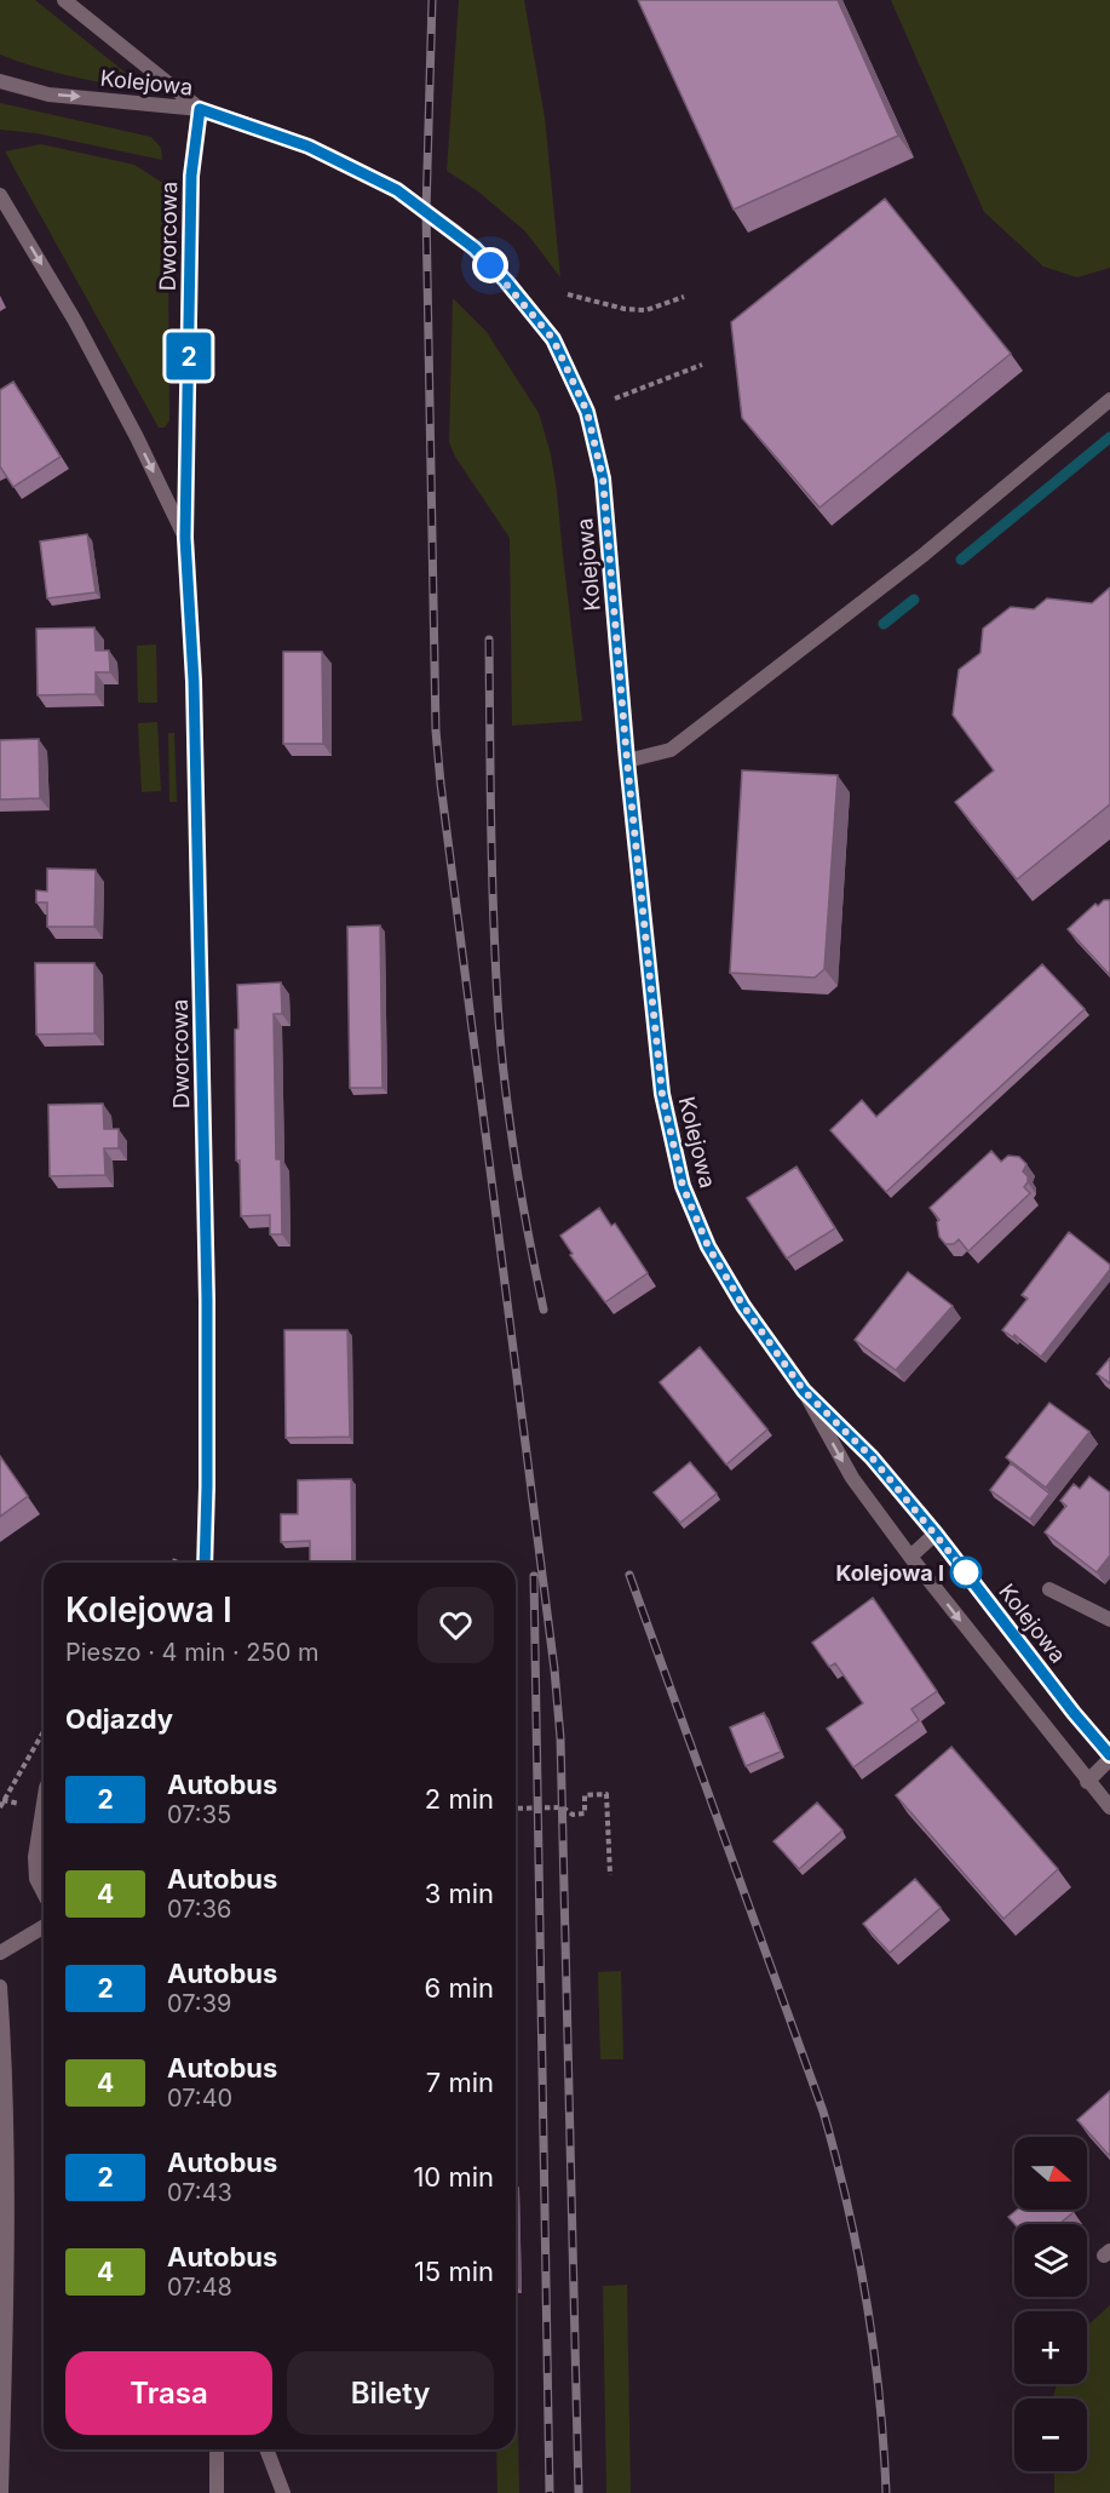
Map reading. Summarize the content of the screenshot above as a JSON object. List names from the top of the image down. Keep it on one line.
{"streets":{"street":["Kolejowa","Dworcowa"]},"crossings":[["Kolejowa","Dworcowa"]],"places":["Kolejowa I"],"lines":["bus line 2"],"north":"right","page":{"on_map":"2","heading":[["Kolejowa I","Pieszo · 4 min · 250 m"],"Odjazdy"],"list":[{"mark":"2","name":"Autobus","note":"07:35","value":"2 min"},{"mark":"4","name":"Autobus","note":"07:36","value":"3 min"},{"mark":"2","name":"Autobus","note":"07:39","value":"6 min"},{"mark":"4","name":"Autobus","note":"07:40","value":"7 min"},{"mark":"2","name":"Autobus","note":"07:43","value":"10 min"},{"mark":"4","name":"Autobus","note":"07:48","value":"15 min"}],"map_buttons":["+","−"],"buttons":["Trasa","Bilety"]}}
